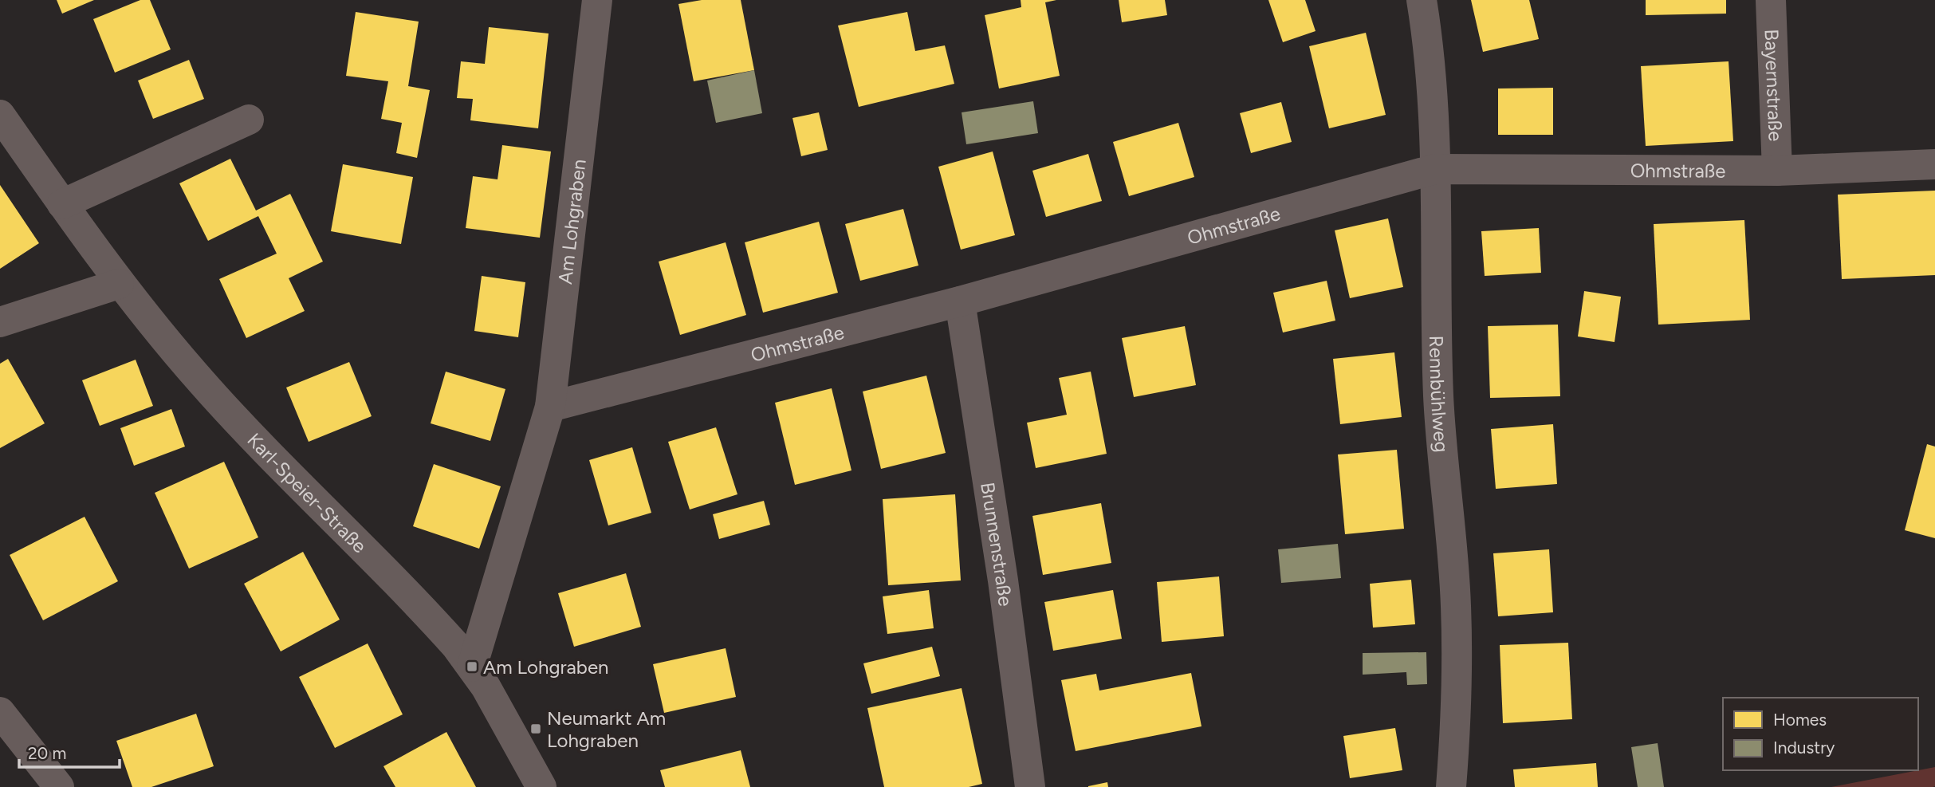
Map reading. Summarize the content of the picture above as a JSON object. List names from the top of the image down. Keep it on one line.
{"streets":{"street":["Bayernstraße","Ohmstraße","Am Lohgraben","Rennbühlweg","Karl-Speier-Straße","Brunnenstraße"]},"crossings":[["Bayernstraße","Ohmstraße"],["Ohmstraße","Am Lohgraben"],["Ohmstraße","Rennbühlweg"],["Ohmstraße","Brunnenstraße"],["Am Lohgraben","Karl-Speier-Straße"]],"places":{"transit":["Am Lohgraben","Neumarkt Am Lohgraben"]},"legend":["Homes","Industry"],"scale_bar":"20 m"}
